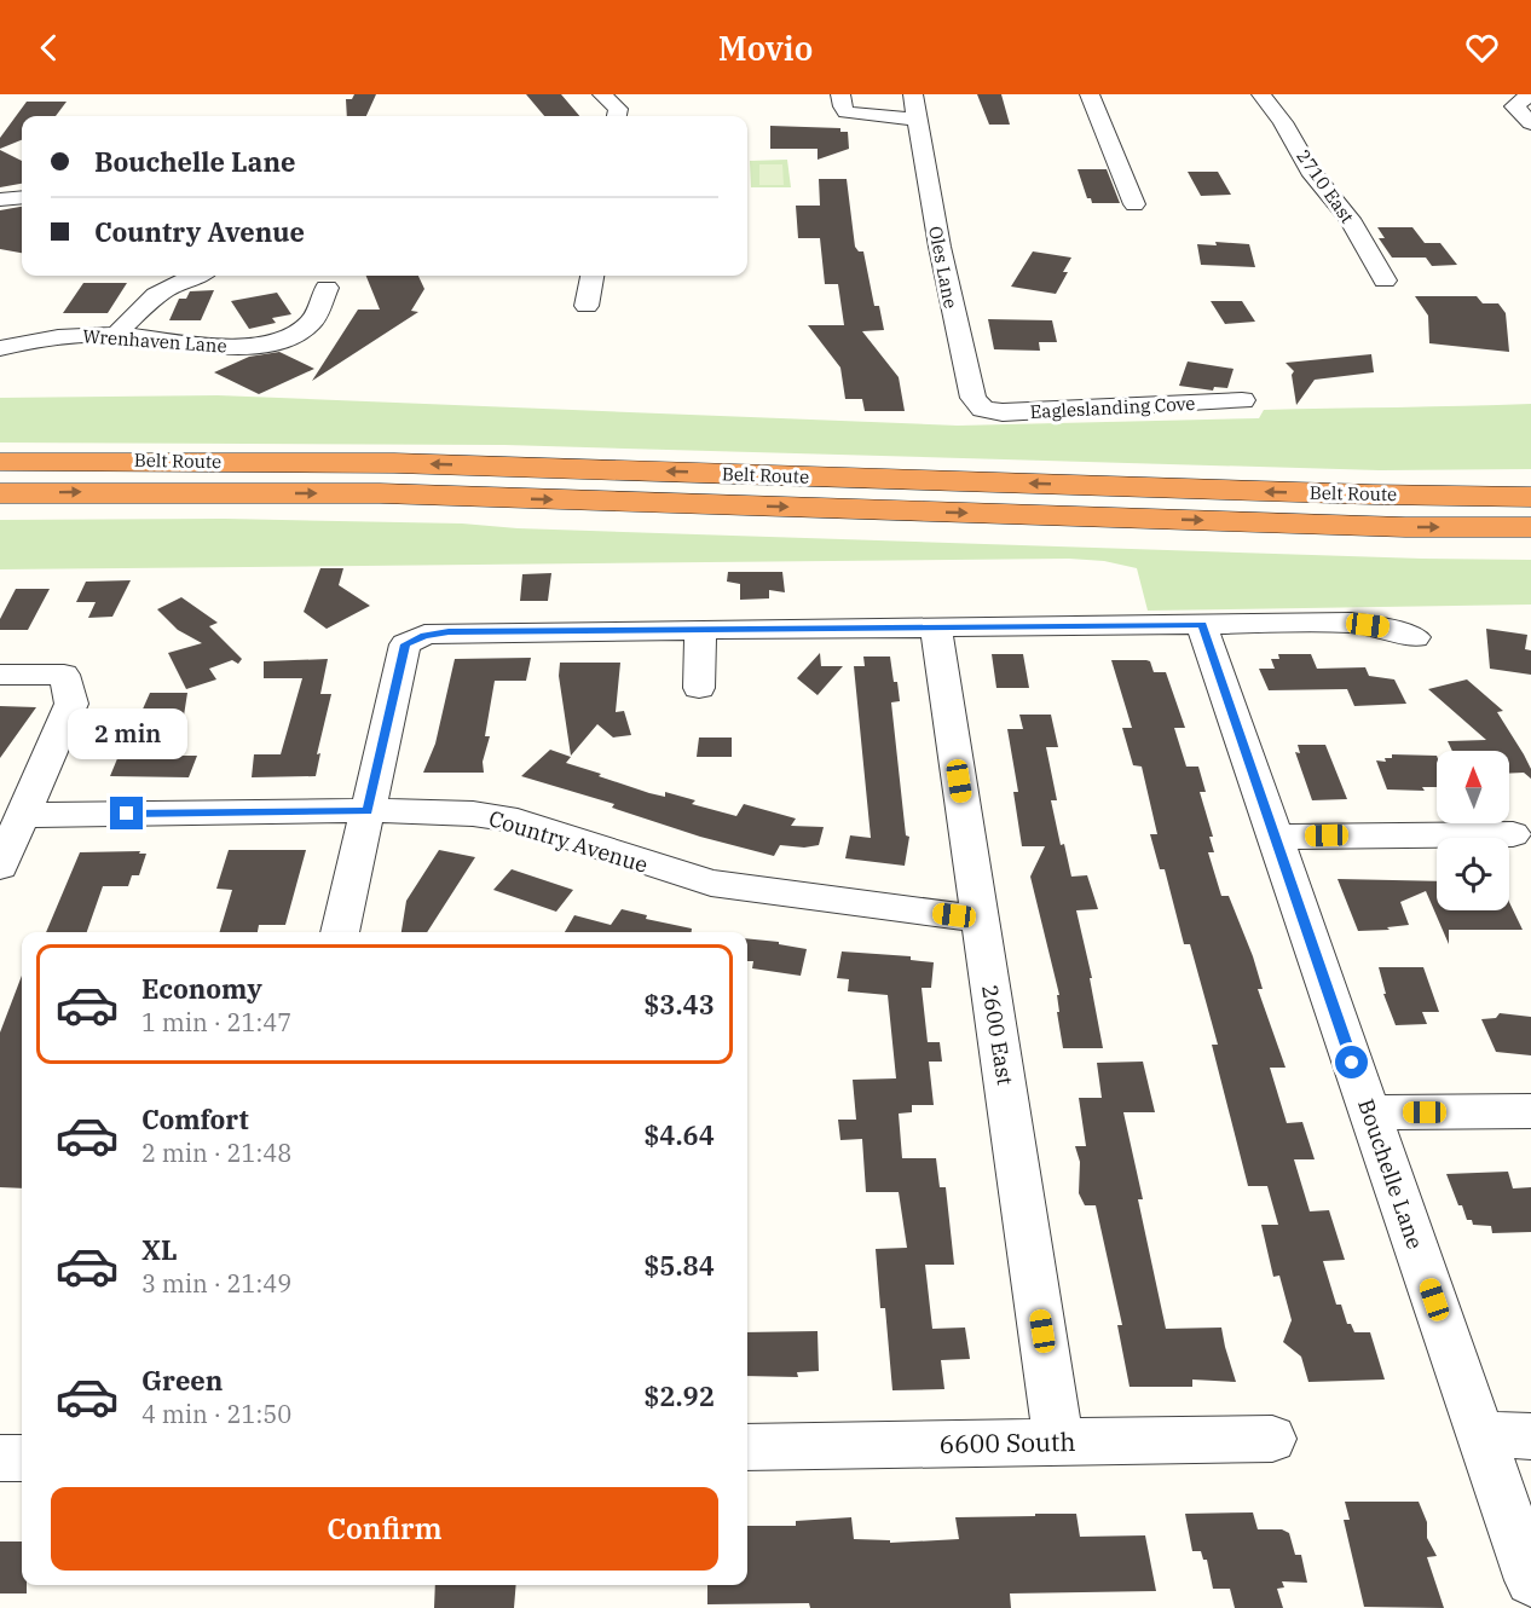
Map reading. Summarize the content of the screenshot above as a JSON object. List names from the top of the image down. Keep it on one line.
{"streets":{"highway":["Belt Route"],"street":["2710 East","Oles Lane","Wrenhaven Lane","Eagleslanding Cove","Country Avenue","2600 East","Bouchelle Lane","6600 South"]},"crossings":[["Oles Lane","Eagleslanding Cove"],["Country Avenue","2600 East"],["2600 East","6600 South"]],"north":"top","page":{"header":"Movio","banner":["Bouchelle Lane","Country Avenue"],"bubble":"2 min","list":[{"name":"Economy","note":"1 min · 21:47","value":"$3.43"},{"name":"Comfort","note":"2 min · 21:48","value":"$4.64"},{"name":"XL","note":"3 min · 21:49","value":"$5.84"},{"name":"Green","note":"4 min · 21:50","value":"$2.92"}],"buttons":"Confirm"}}
